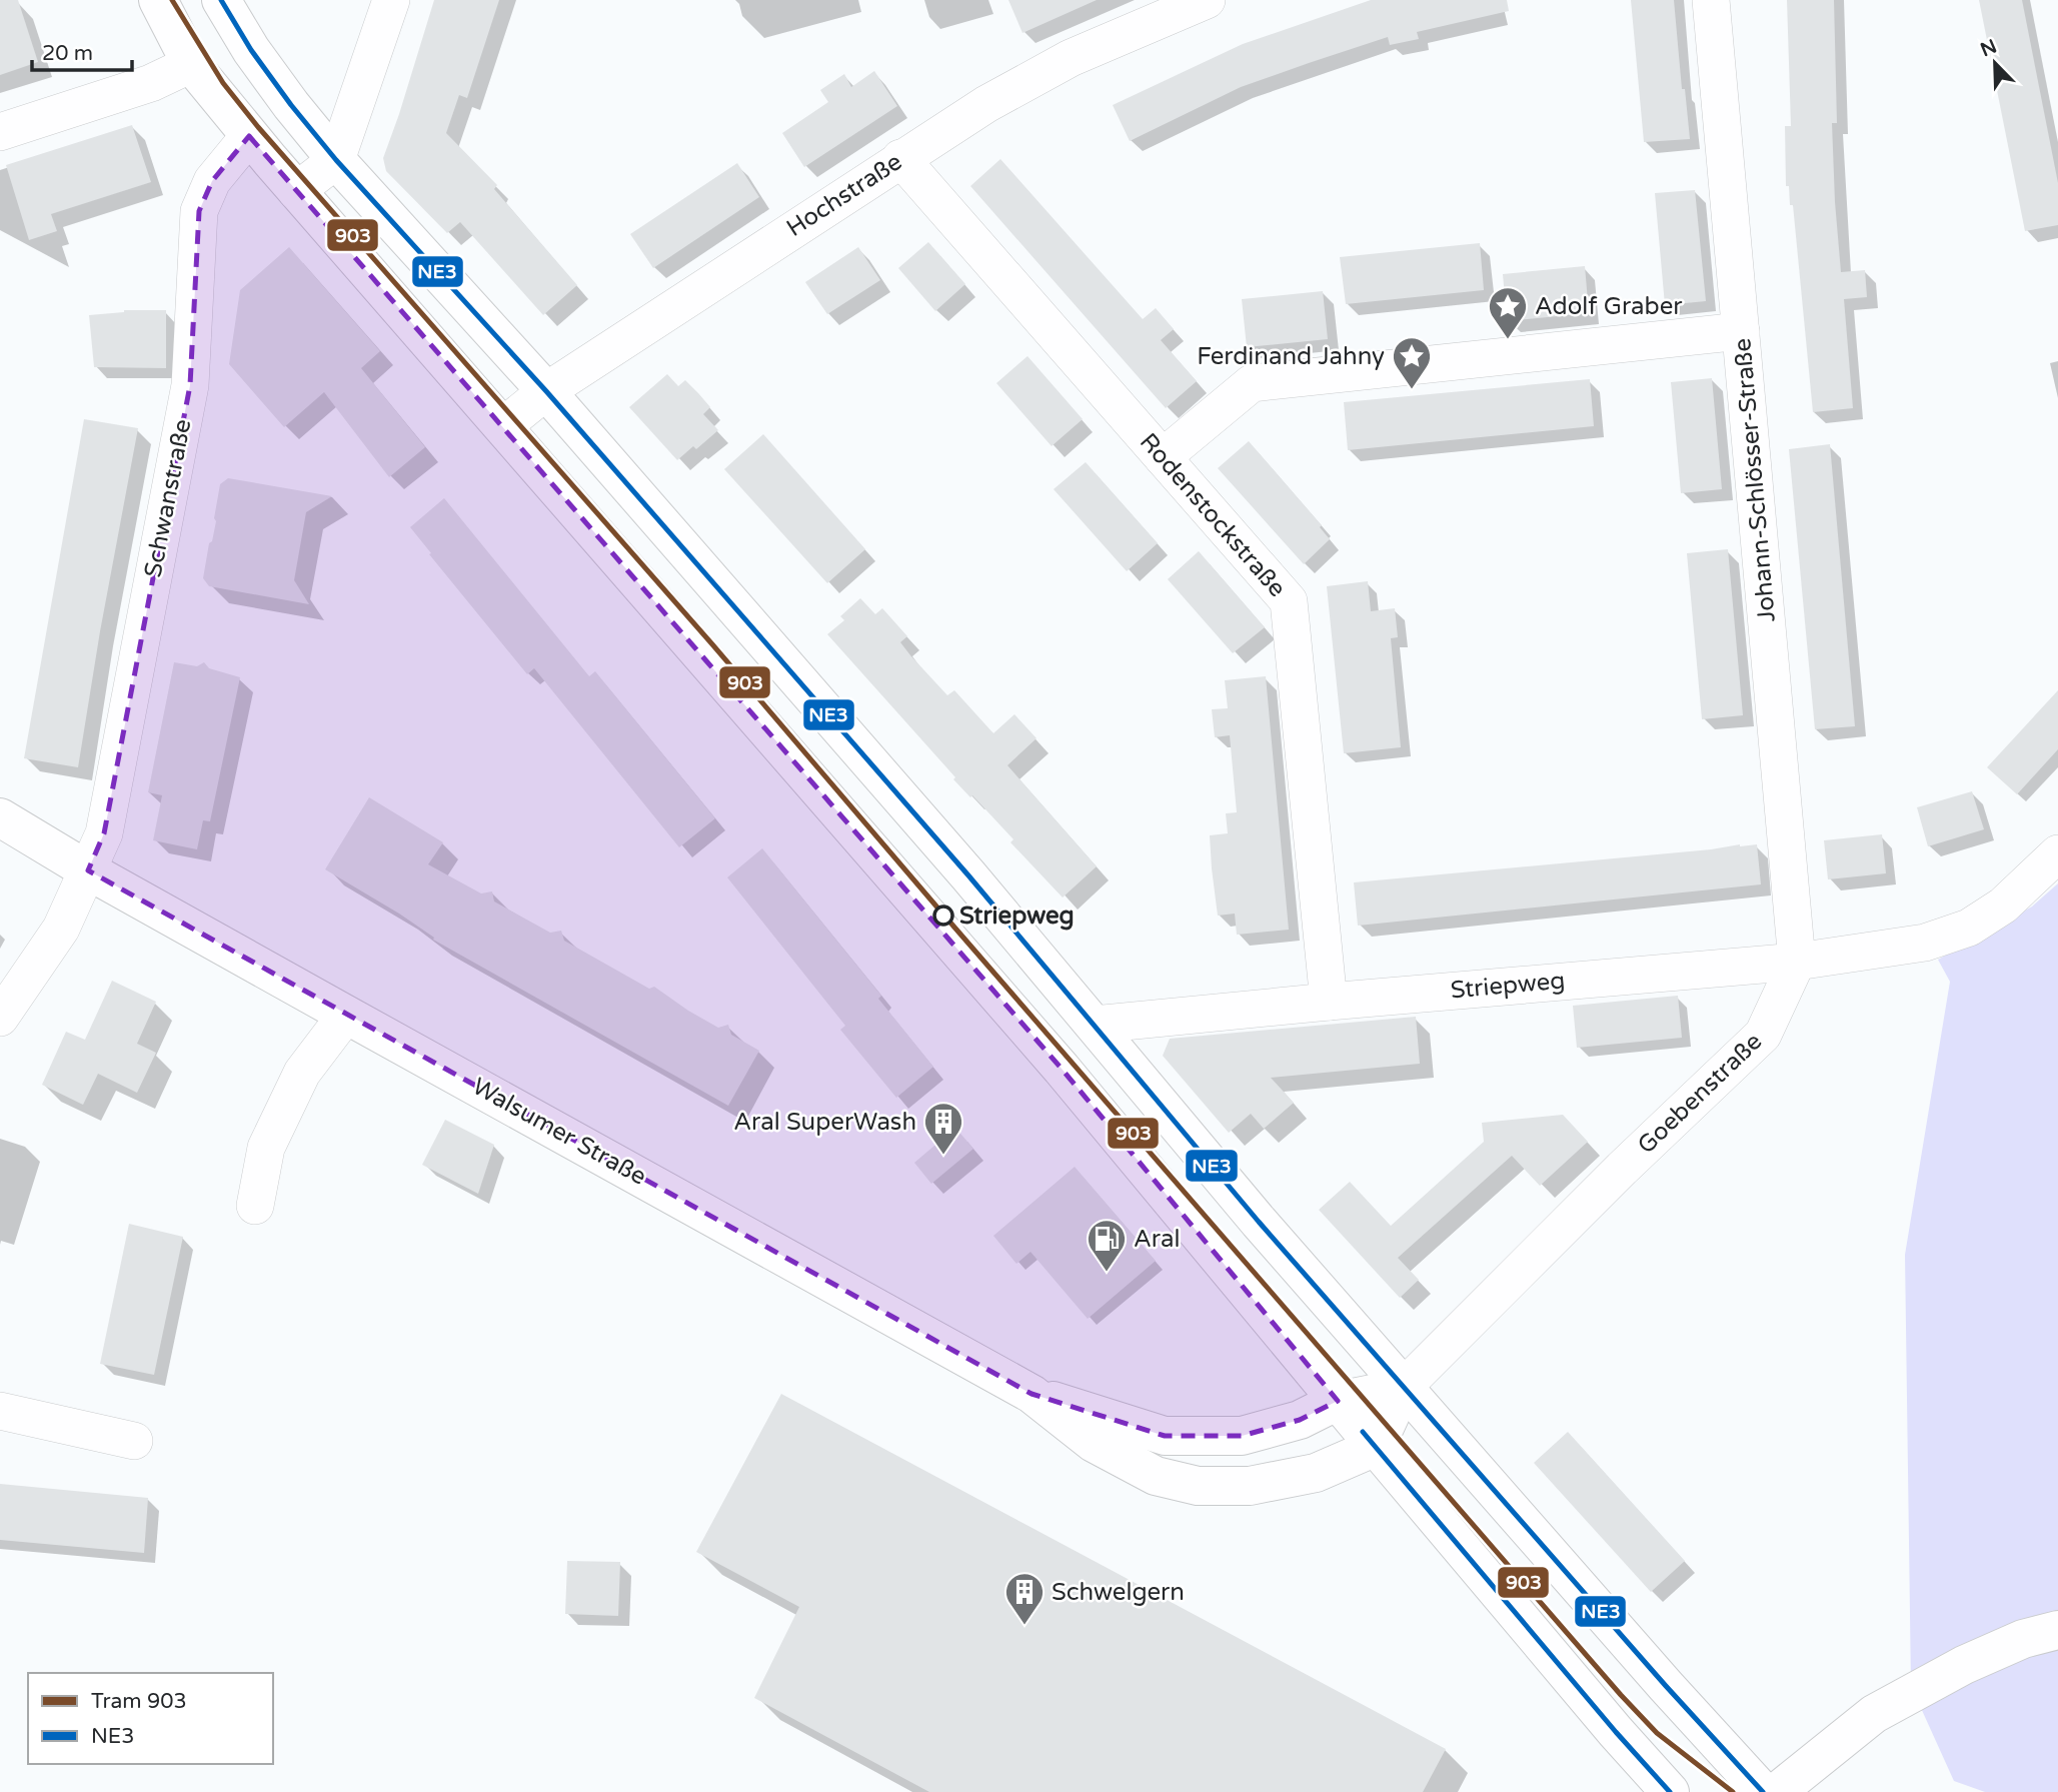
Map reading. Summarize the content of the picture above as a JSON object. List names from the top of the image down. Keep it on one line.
{"streets":{"main road":["Walsumer Straße"],"street":["Hochstraße","Johann-Schlösser-Straße","Schwanstraße","Rodenstockstraße","Striepweg","Goebenstraße"]},"crossings":[["Hochstraße","Rodenstockstraße"],["Johann-Schlösser-Straße","Striepweg"],["Johann-Schlösser-Straße","Goebenstraße"],["Schwanstraße","Walsumer Straße"],["Rodenstockstraße","Striepweg"],["Striepweg","Goebenstraße"],["Goebenstraße","Walsumer Straße"]],"places":{"place":["Adolf Graber","Ferdinand Jahny"],"other":["Striepweg"],"building":["Aral SuperWash","Schwelgern"],"fuel station":["Aral"]},"lines":["tram line 903","transit line NE3"],"legend":["Tram 903","NE3"],"scale_bar":"20 m","north":"top left"}
